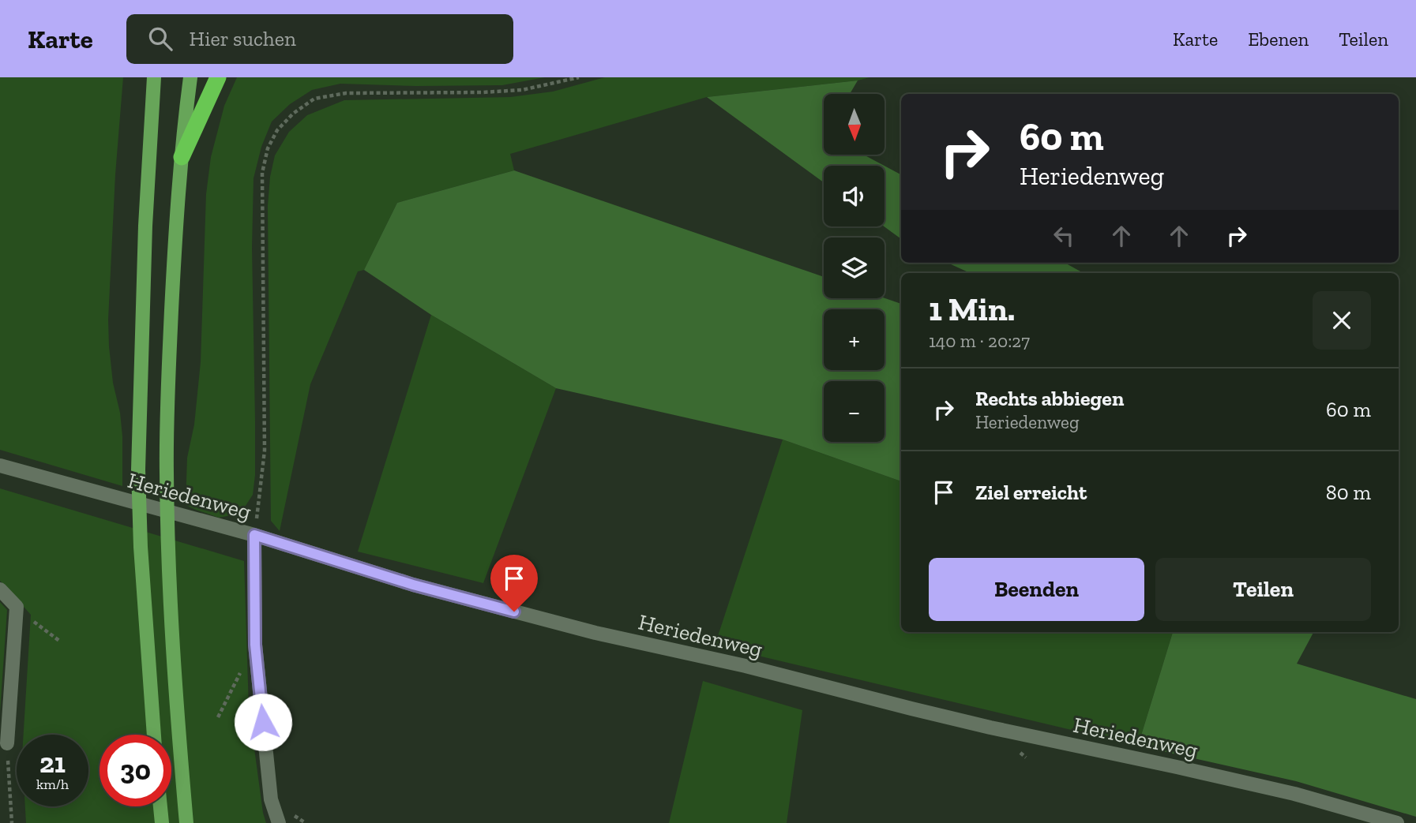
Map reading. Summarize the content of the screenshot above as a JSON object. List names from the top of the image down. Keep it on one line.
{"streets":{"street":["Heriedenweg"]},"north":"bottom","page":{"header":"Karte","search":"Hier suchen","nav":["Karte","Ebenen","Teilen"],"map_buttons":["+","−"],"turn":["60 m","Heriedenweg"],"heading":["1 Min.","140 m · 20:27"],"list":[{"name":"Rechts abbiegen","note":"Heriedenweg","value":"60 m"},{"name":"Ziel erreicht","value":"80 m"}],"buttons":["Beenden","Teilen"],"speed":"21 km/h","limit":"30"}}
